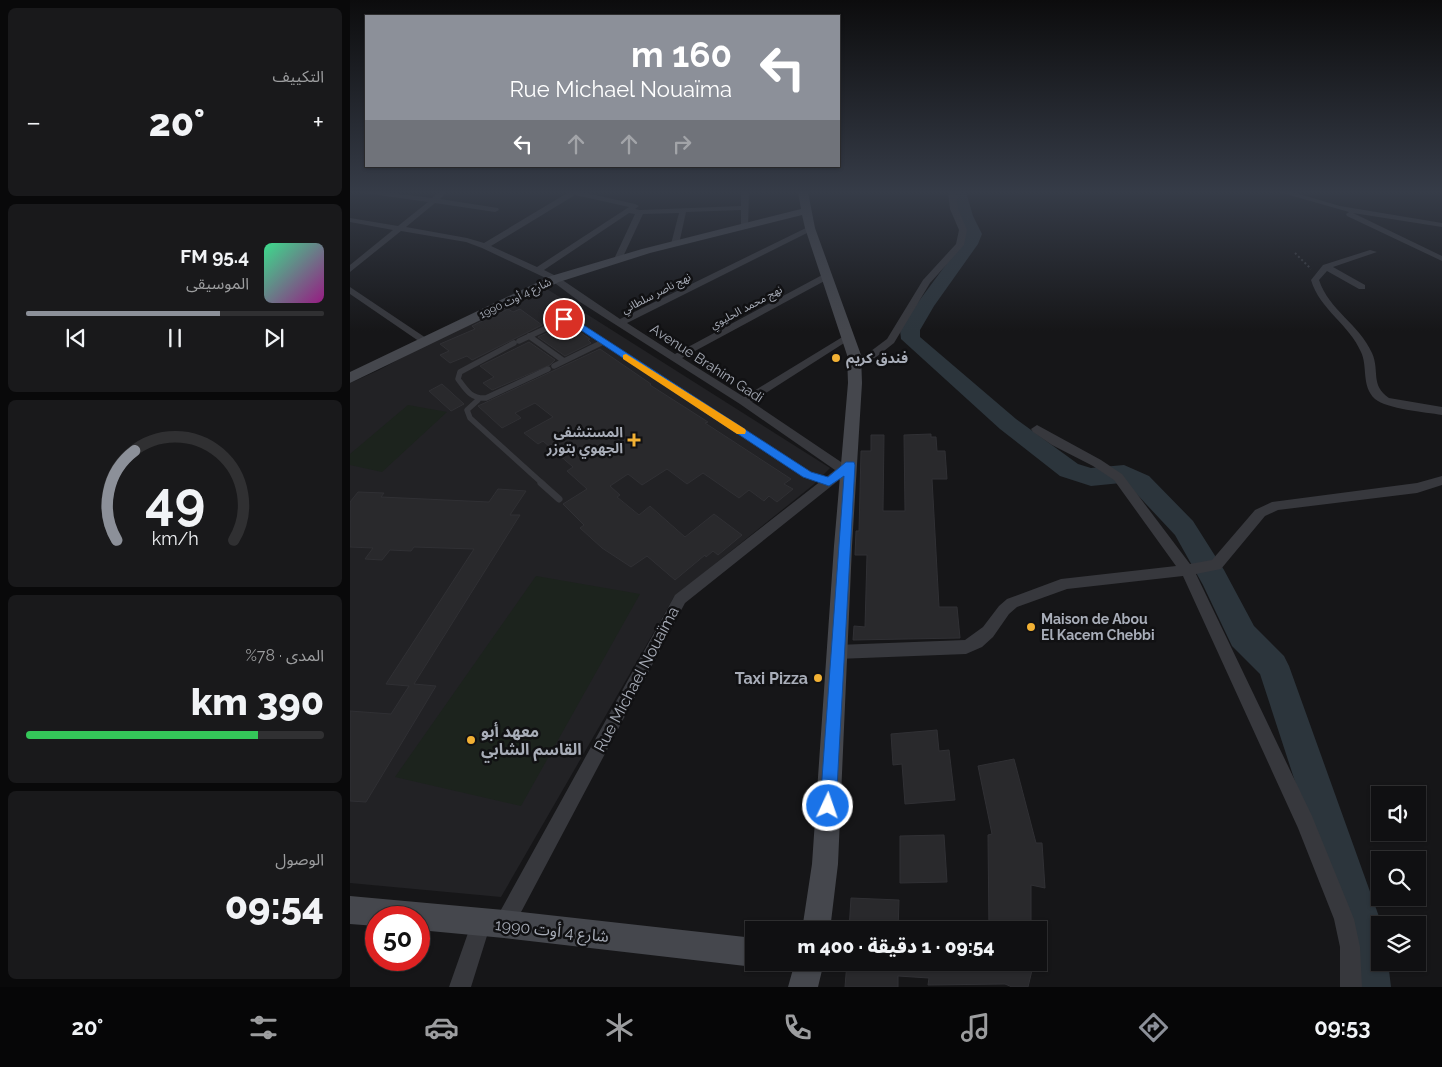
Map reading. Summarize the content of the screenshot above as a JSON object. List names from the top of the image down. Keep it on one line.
{"streets":{"main road":["شارع 4 أوت 1990"],"street":["نهج ناصر سلطاني","نهج محمد الحليوي","Avenue Brahim Gadi","Rue Michael Nouaïma"]},"crossings":[["نهج ناصر سلطاني","Avenue Brahim Gadi"],["شارع 4 أوت 1990","Avenue Brahim Gadi"],["شارع 4 أوت 1990","Rue Michael Nouaïma"],["نهج محمد الحليوي","Avenue Brahim Gadi"],["Avenue Brahim Gadi","Rue Michael Nouaïma"]],"places":{"other":["فندق كريم","Maison de Abou El Kacem Chebbi","Taxi Pizza","معهد أبو القاسم الشابي"],"health":["المستشفى الجهوي بتوزر"]},"page":{"tile":["التكييف",["المدى · 78%","390 km"],["الوصول","09:54"]],"turn":["160 m","Rue Michael Nouaïma"],"heat":["−","20°","+"],"song":["95.4 FM","الموسيقى"],"limit":"50","trip":"09:54 · 1 دقيقة · 400 m","tabs":["09:53","20°"],"gauge":["49","km/h"]}}
